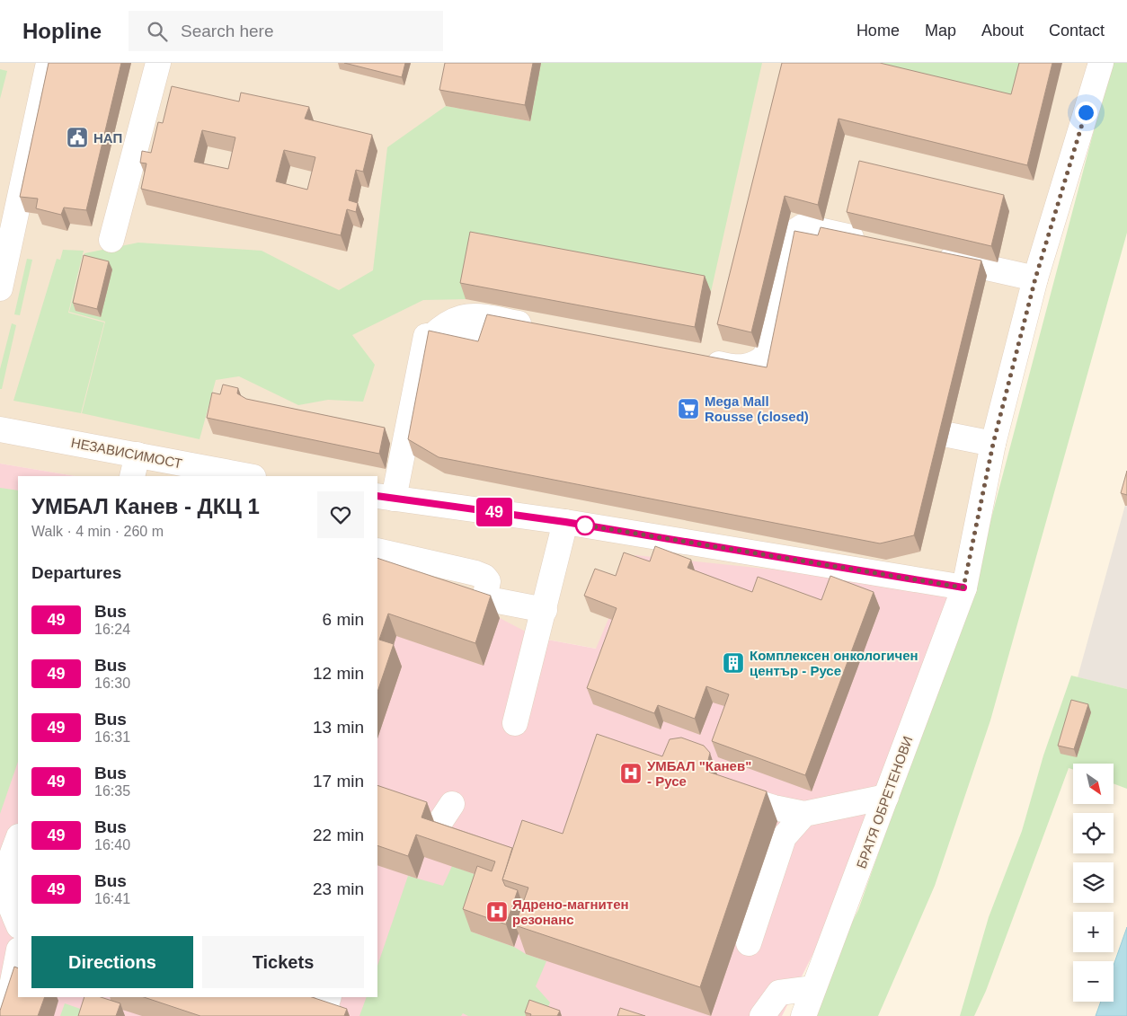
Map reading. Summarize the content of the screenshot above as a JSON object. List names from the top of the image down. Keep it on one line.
{"streets":{"street":["НЕЗАВИСИМОСТ","БРАТЯ ОБРЕТЕНОВИ"]},"places":{"public building":["НАП"],"supermarket":["Mega Mall Rousse (closed)"],"building":["Комплексен онкологичен център - Русе"],"hospital":["УМБАЛ \"Канев\" - Русе","Ядрено-магнитен резонанс"]},"lines":["bus line 49"],"north":"bottom right","page":{"header":"Hopline","search":"Search here","nav":["Home","Map","About","Contact"],"on_map":"49","heading":[["УМБАЛ Канев - ДКЦ 1","Walk · 4 min · 260 m"],"Departures"],"list":[{"mark":"49","name":"Bus","note":"16:24","value":"6 min"},{"mark":"49","name":"Bus","note":"16:30","value":"12 min"},{"mark":"49","name":"Bus","note":"16:31","value":"13 min"},{"mark":"49","name":"Bus","note":"16:35","value":"17 min"},{"mark":"49","name":"Bus","note":"16:40","value":"22 min"},{"mark":"49","name":"Bus","note":"16:41","value":"23 min"}],"map_buttons":["+","−"],"buttons":["Directions","Tickets"]}}
